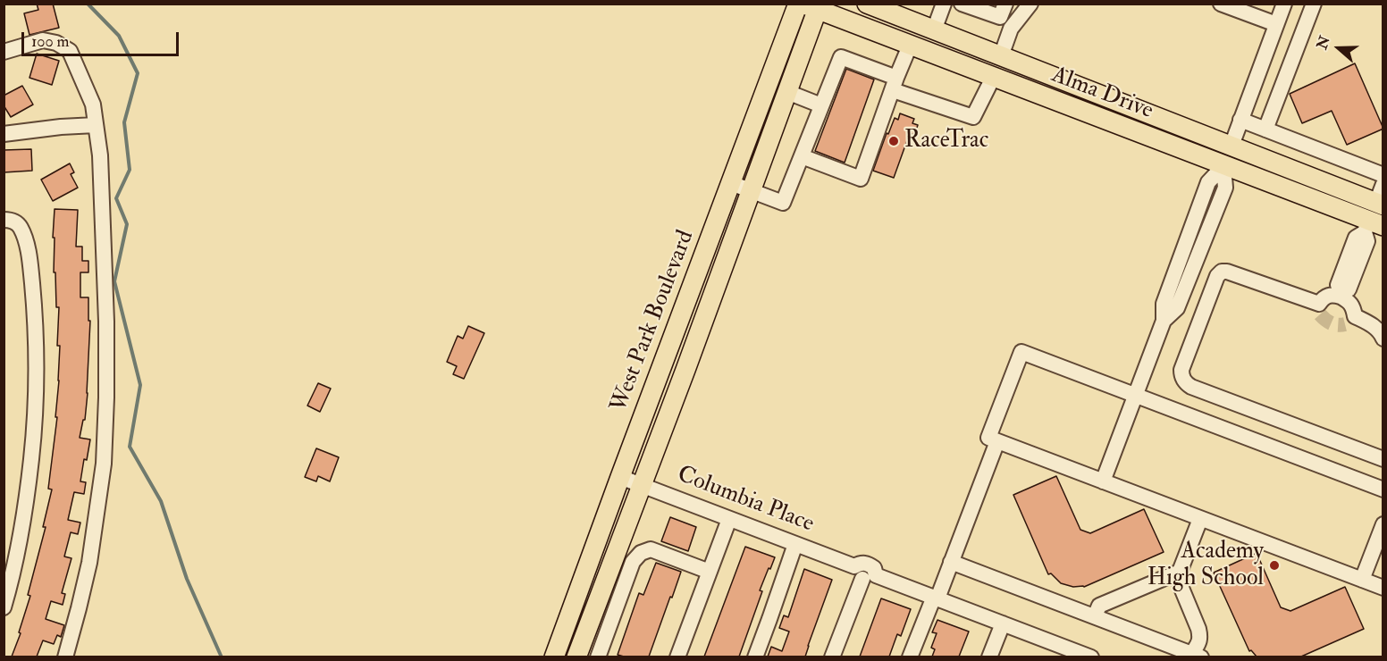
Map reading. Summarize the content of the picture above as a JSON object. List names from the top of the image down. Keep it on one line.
{"streets":{"main road":["Alma Drive","West Park Boulevard"],"street":["Columbia Place"]},"crossings":[["Alma Drive","West Park Boulevard"],["West Park Boulevard","Columbia Place"]],"places":["RaceTrac","Academy High School"],"scale_bar":"100 m","north":"left"}
